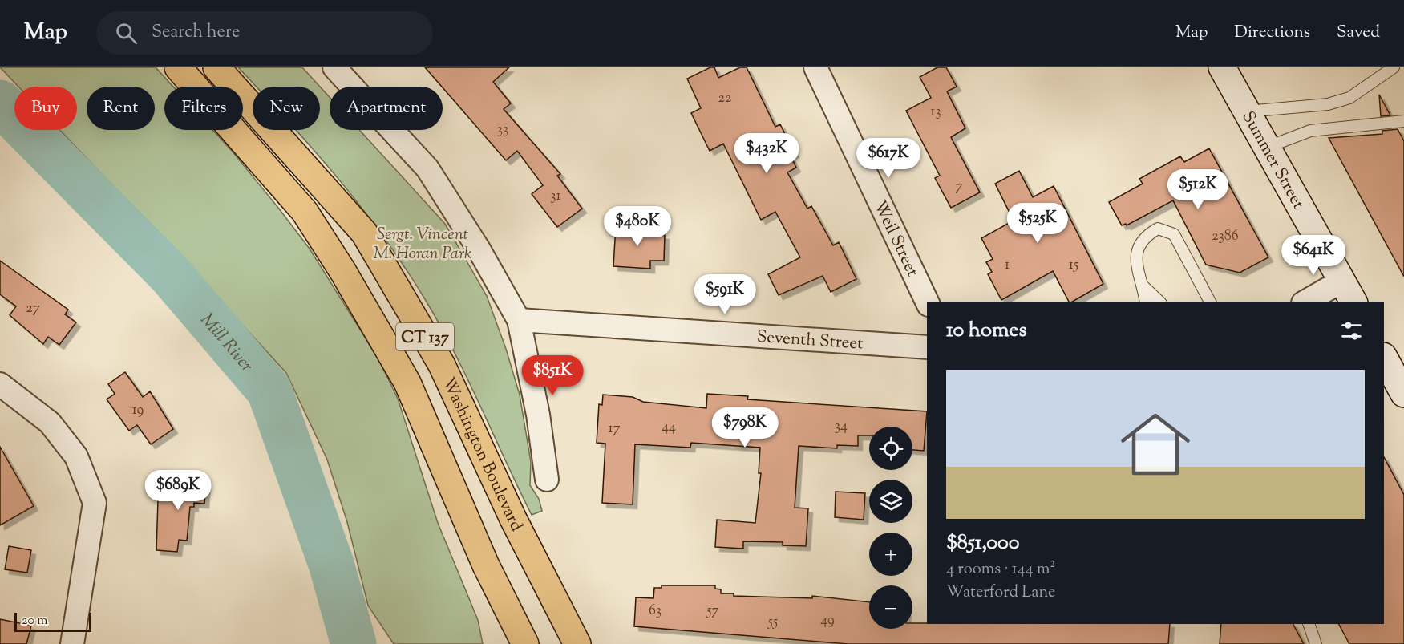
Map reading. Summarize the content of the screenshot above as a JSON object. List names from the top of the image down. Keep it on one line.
{"streets":{"main road":["Summer Street","CT 137","Washington Boulevard"],"street":["Weil Street","Seventh Street"]},"water":["Mill River"],"parks":["Sergt. Vincent M. Horan Park"],"house_numbers":["22","13","33","7","31","2386","1","15","27","19","34","44","17","63","57","49","55"],"scale_bar":"20 m","page":{"header":"Map","search":"Search here","nav":["Map","Directions","Saved"],"chip":["Buy","Rent","Filters","New","Apartment"],"price":["$432K","$617K","$512K","$525K","$480K","$641K","$591K","$851K","$798K","$689K"],"heading":"10 homes","list":[{"name":"$851,000","note":"4 rooms · 144 m² · Waterford Lane"}],"map_buttons":["+","−"],"scale":"20 m"}}
